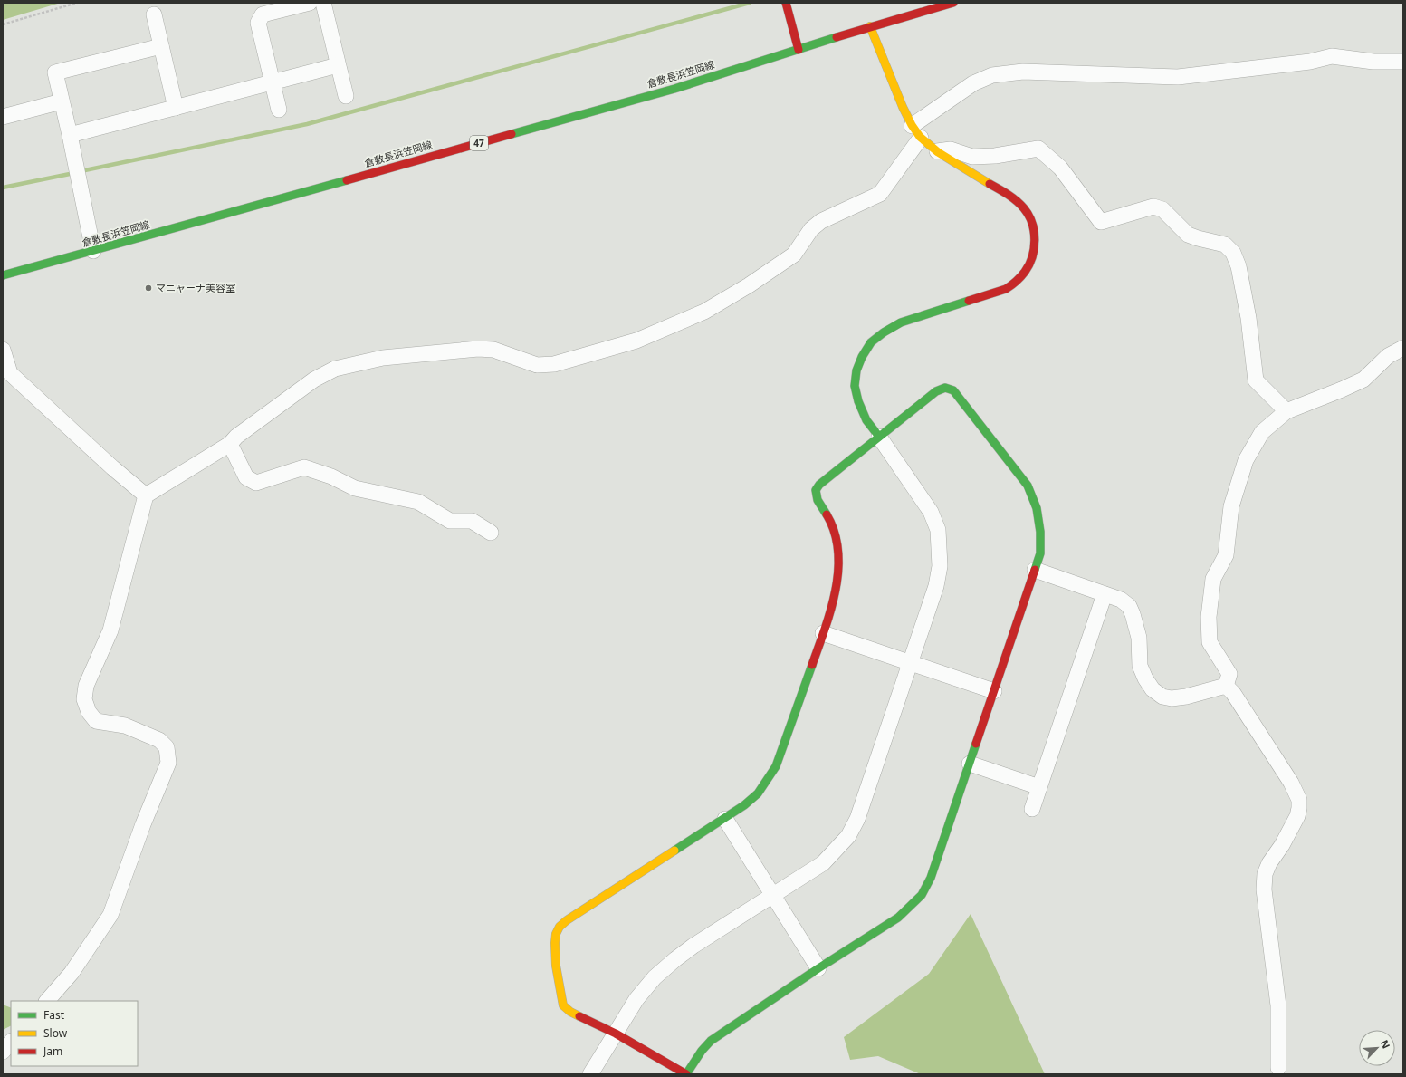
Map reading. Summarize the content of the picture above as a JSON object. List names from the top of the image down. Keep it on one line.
{"streets":{"street":["倉敷長浜笠岡線","47"]},"places":["マニャーナ美容室"],"legend":["Fast","Slow","Jam"],"north":"top right"}
